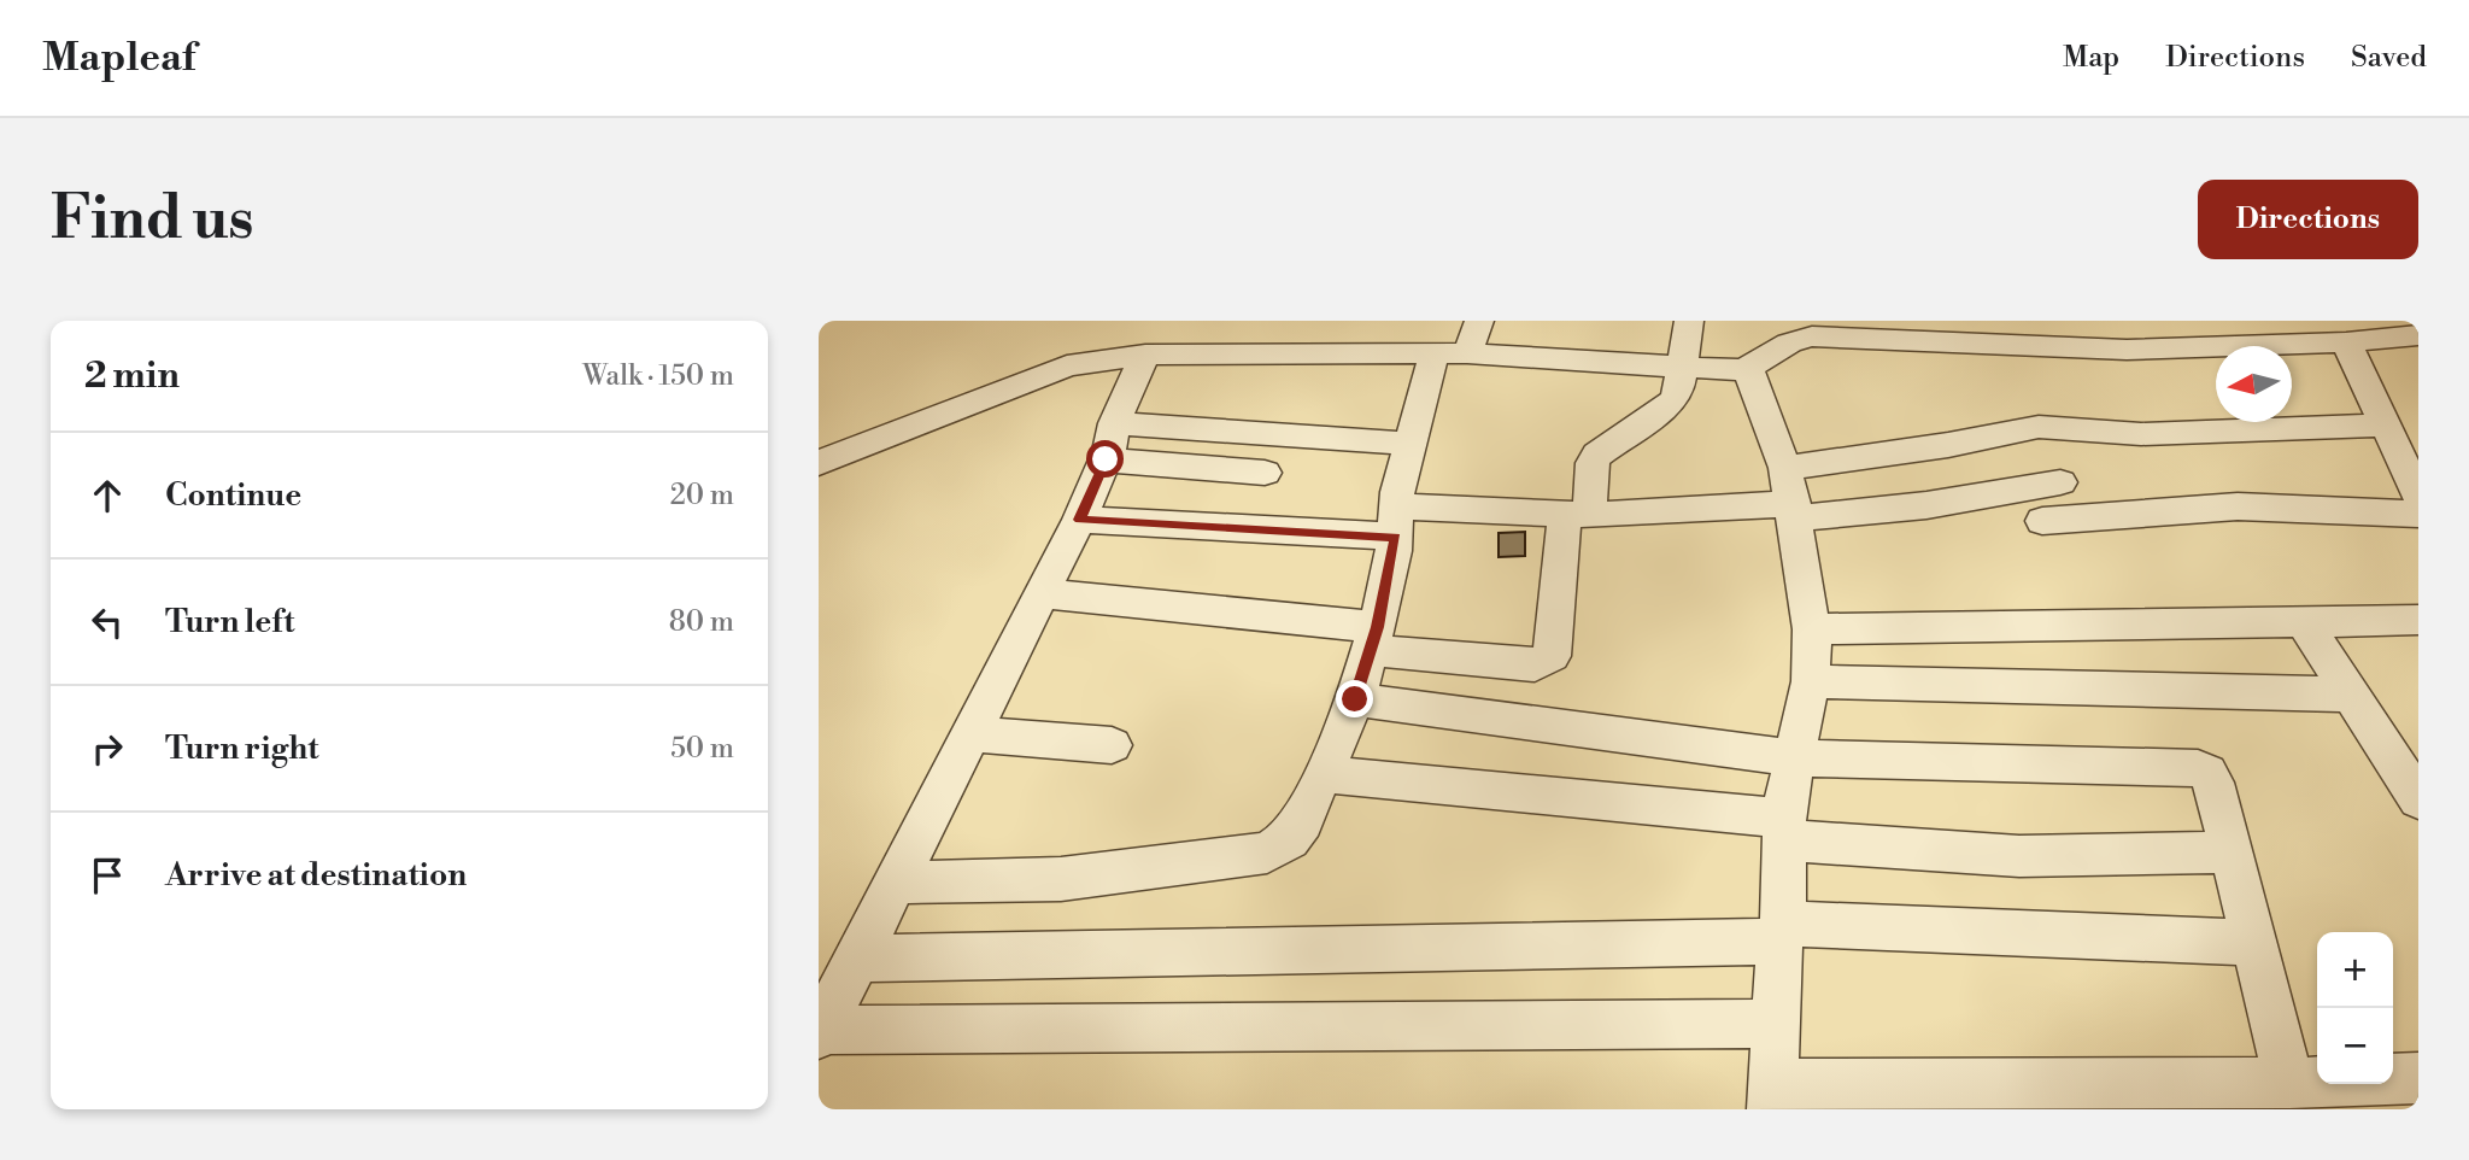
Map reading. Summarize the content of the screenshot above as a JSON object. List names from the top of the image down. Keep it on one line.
{"north":"left","page":{"header":"Mapleaf","nav":["Map","Directions","Saved"],"buttons":"Directions","title":"Find us","heading":["2 min","Walk · 150 m"],"list":[["Continue","20 m"],["Turn left","80 m"],["Turn right","50 m"],"Arrive at destination"],"map_buttons":["+","−"]}}
